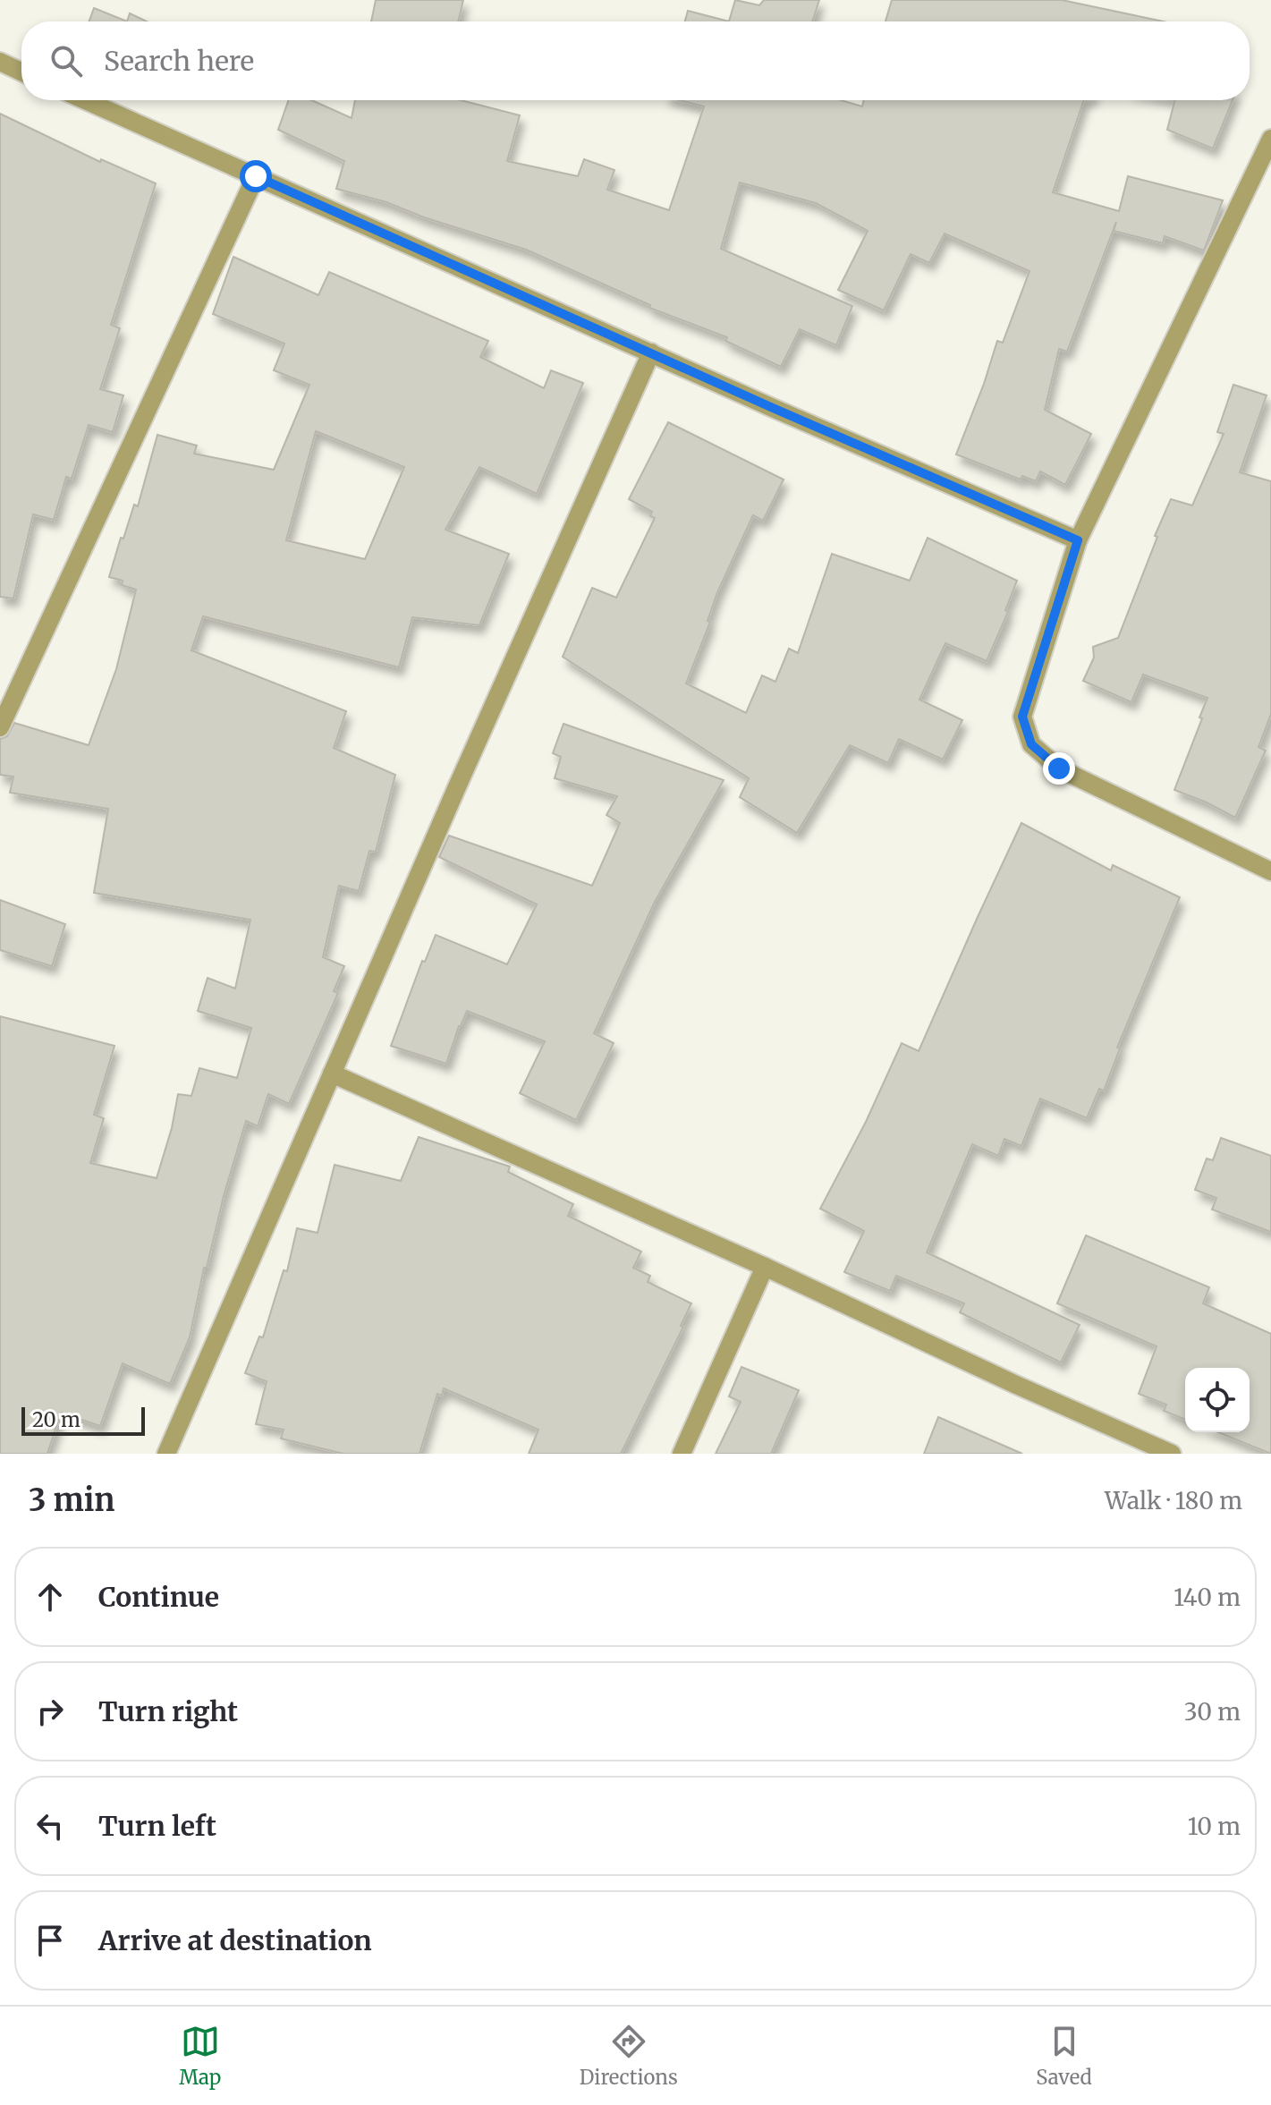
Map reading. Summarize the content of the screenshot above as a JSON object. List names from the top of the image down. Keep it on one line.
{"scale_bar":"20 m","page":{"search":"Search here","scale":"20 m","heading":["3 min","Walk · 180 m"],"list":[["Continue","140 m"],["Turn right","30 m"],["Turn left","10 m"],"Arrive at destination"],"nav":["Map","Directions","Saved"]}}
